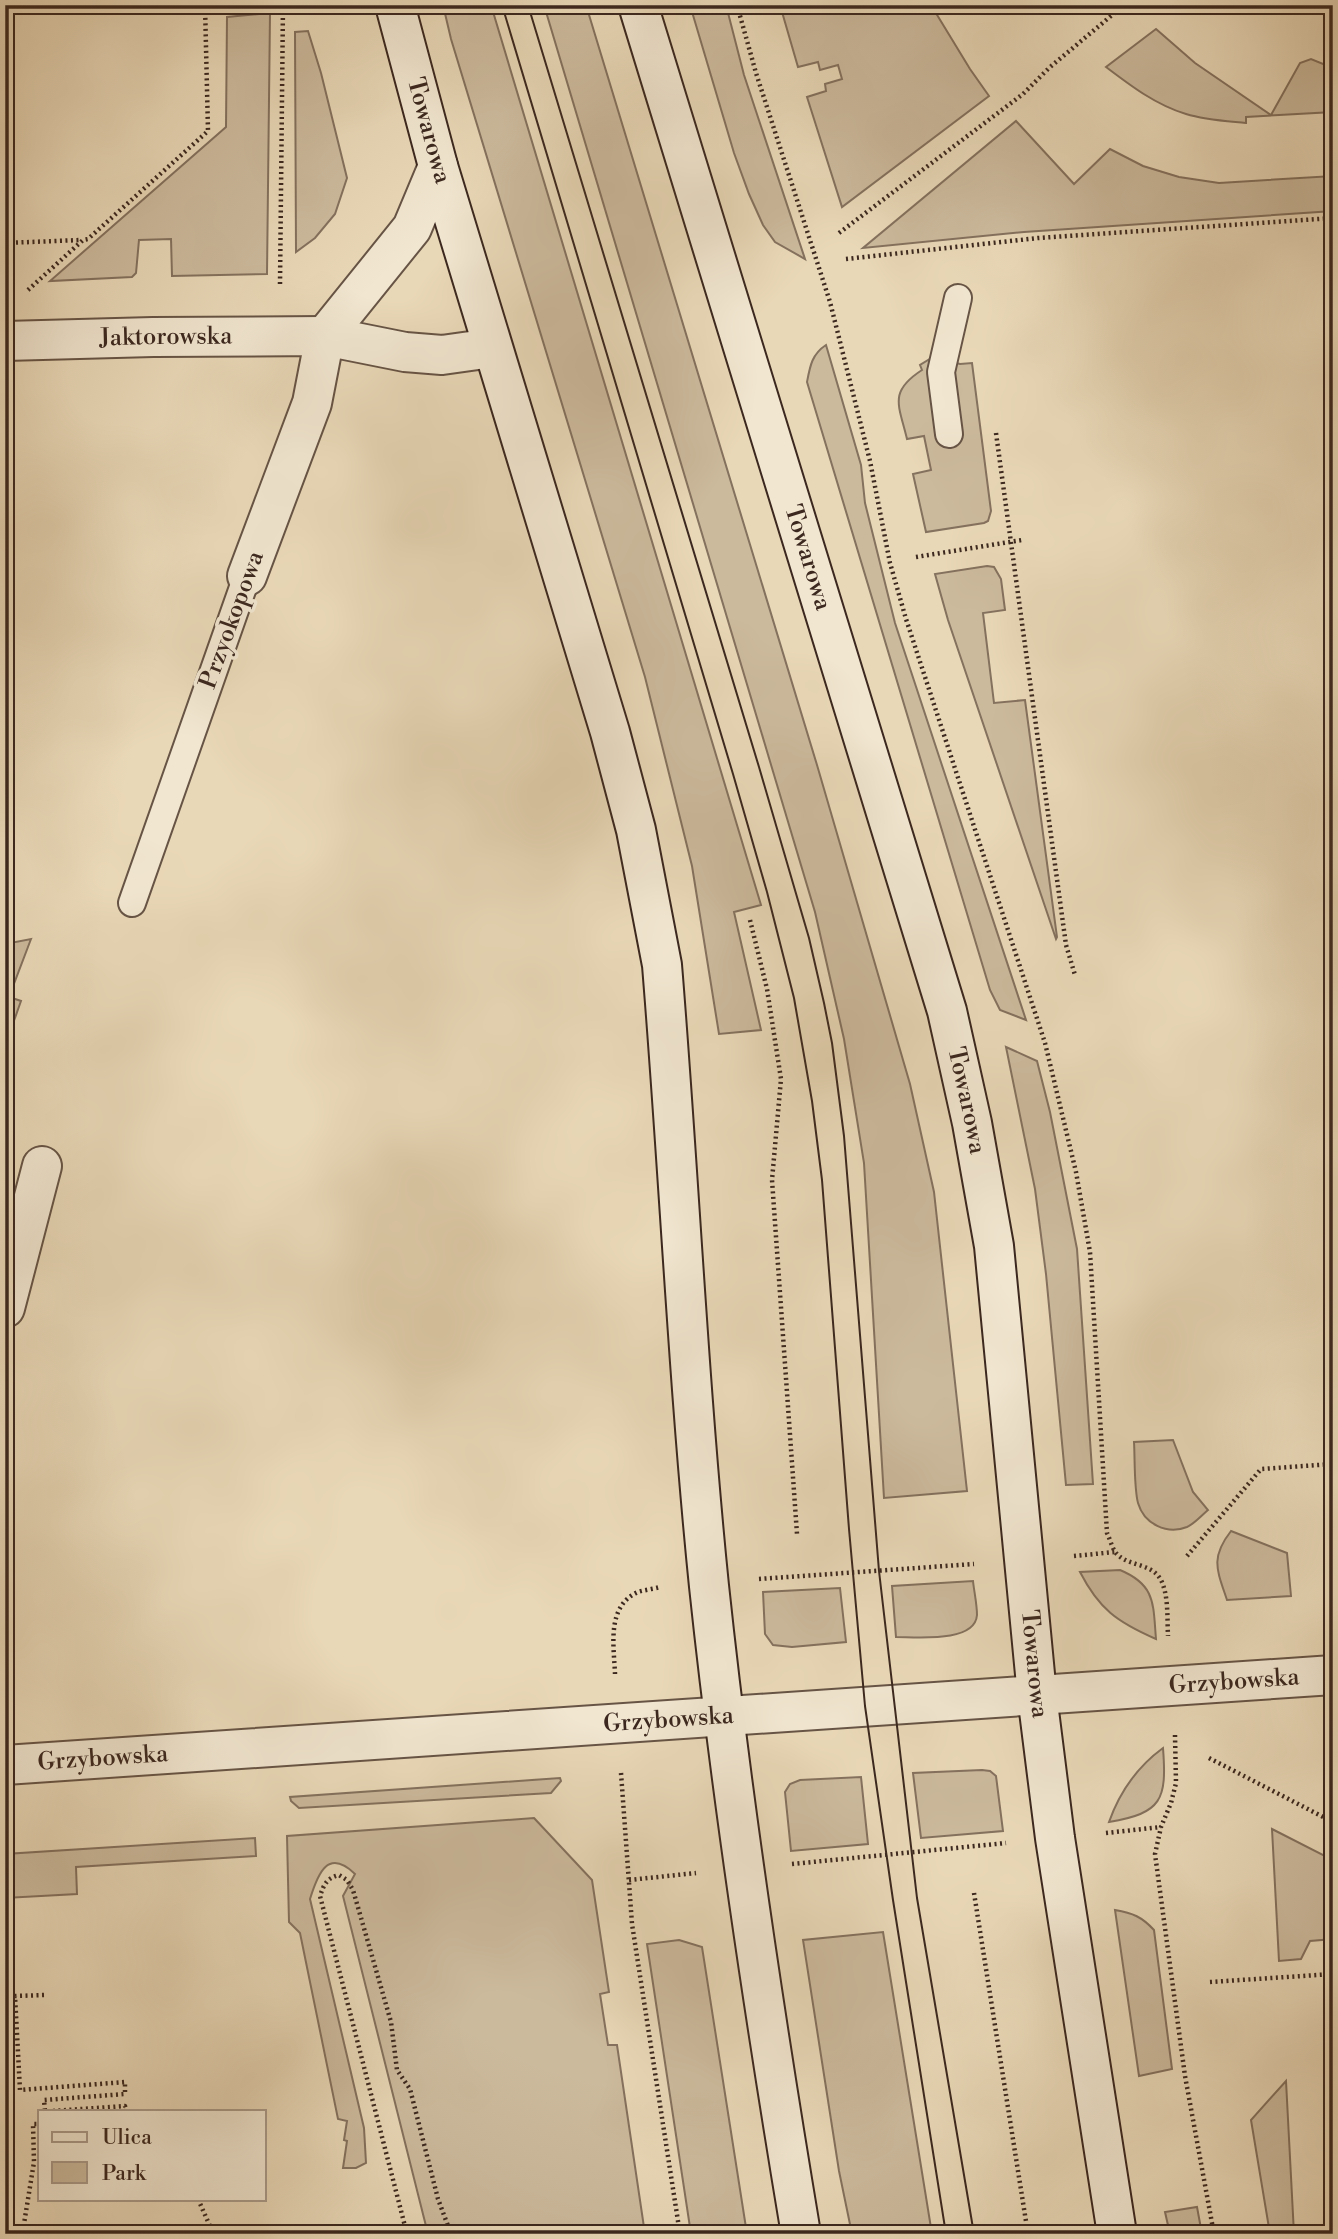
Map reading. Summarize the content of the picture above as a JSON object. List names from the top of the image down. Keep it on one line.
{"streets":{"main road":["Towarowa","Jaktorowska","Przyokopowa","Grzybowska"]},"crossings":[["Towarowa","Jaktorowska"],["Towarowa","Grzybowska"],["Jaktorowska","Przyokopowa"]],"legend":["Ulica","Park"]}
